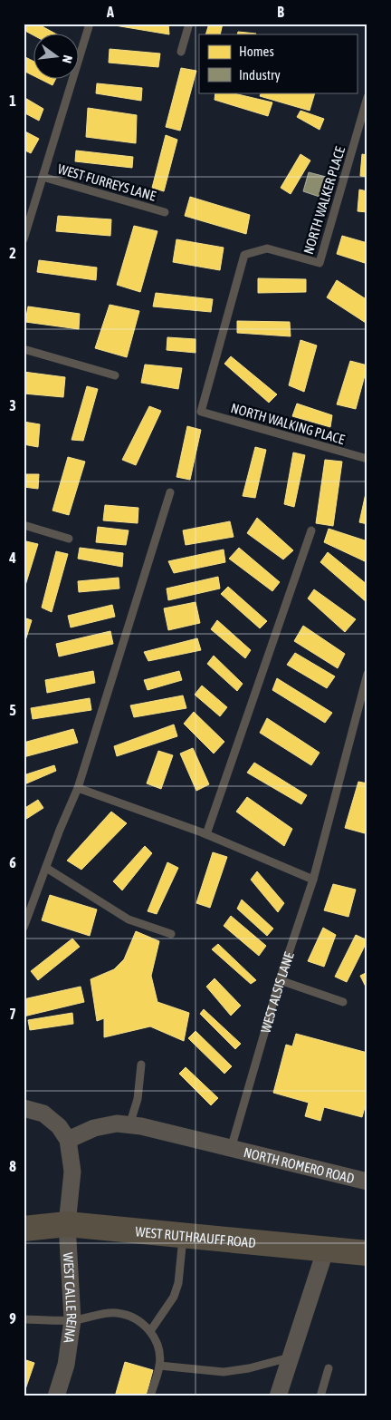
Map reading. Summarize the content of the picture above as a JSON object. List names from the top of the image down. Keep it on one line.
{"streets":{"main road":["WEST RUTHRAUFF ROAD"],"street":["NORTH ROMERO ROAD","WEST CALLE REINA"],"lane":["WEST FURREYS LANE","NORTH WALKER PLACE","NORTH WALKING PLACE","WEST ALSIS LANE"]},"crossings":[["NORTH WALKER PLACE","NORTH WALKING PLACE"],["WEST ALSIS LANE","NORTH ROMERO ROAD"],["WEST RUTHRAUFF ROAD","WEST CALLE REINA"]],"legend":["Homes","Industry"],"north":"right","grid":{"columns":["A","B"],"rows":["1","2","3","4","5","6","7","8","9"]}}
